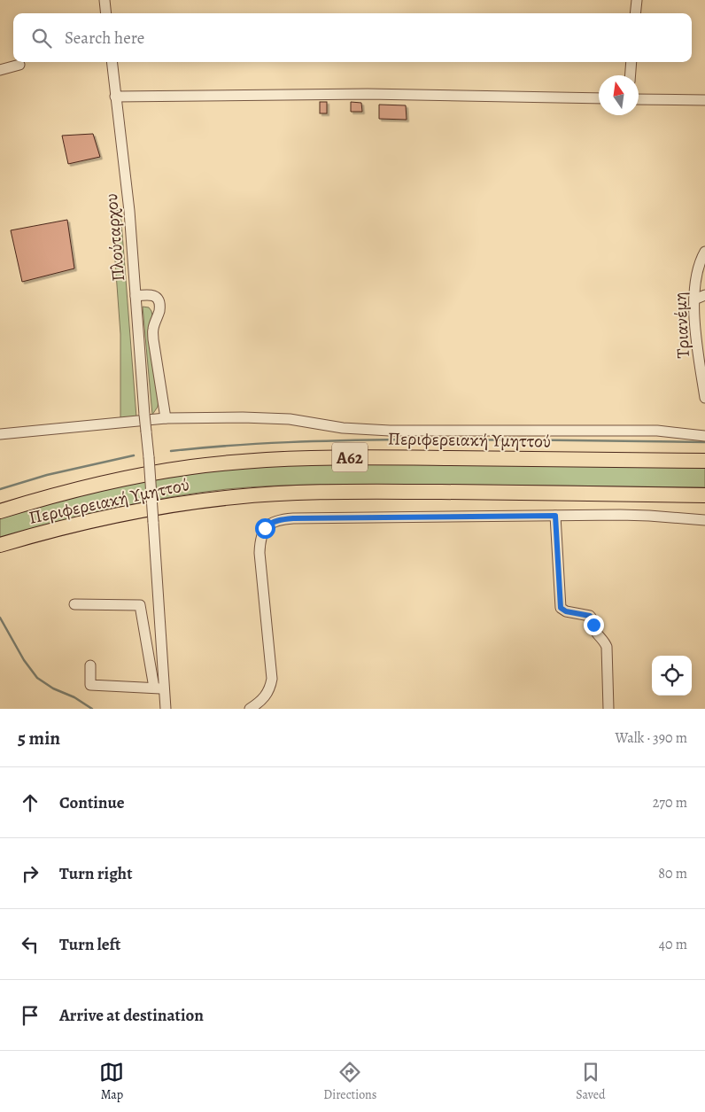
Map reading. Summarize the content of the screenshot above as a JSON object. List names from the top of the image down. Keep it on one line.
{"streets":{"highway":["Περιφερειακή Υμηττού","Α62"],"street":["Πλούταρχου","Τριανέμη"]},"north":"top","page":{"search":"Search here","heading":["5 min","Walk · 390 m"],"list":[["Continue","270 m"],["Turn right","80 m"],["Turn left","40 m"],"Arrive at destination"],"nav":["Map","Directions","Saved"]}}
